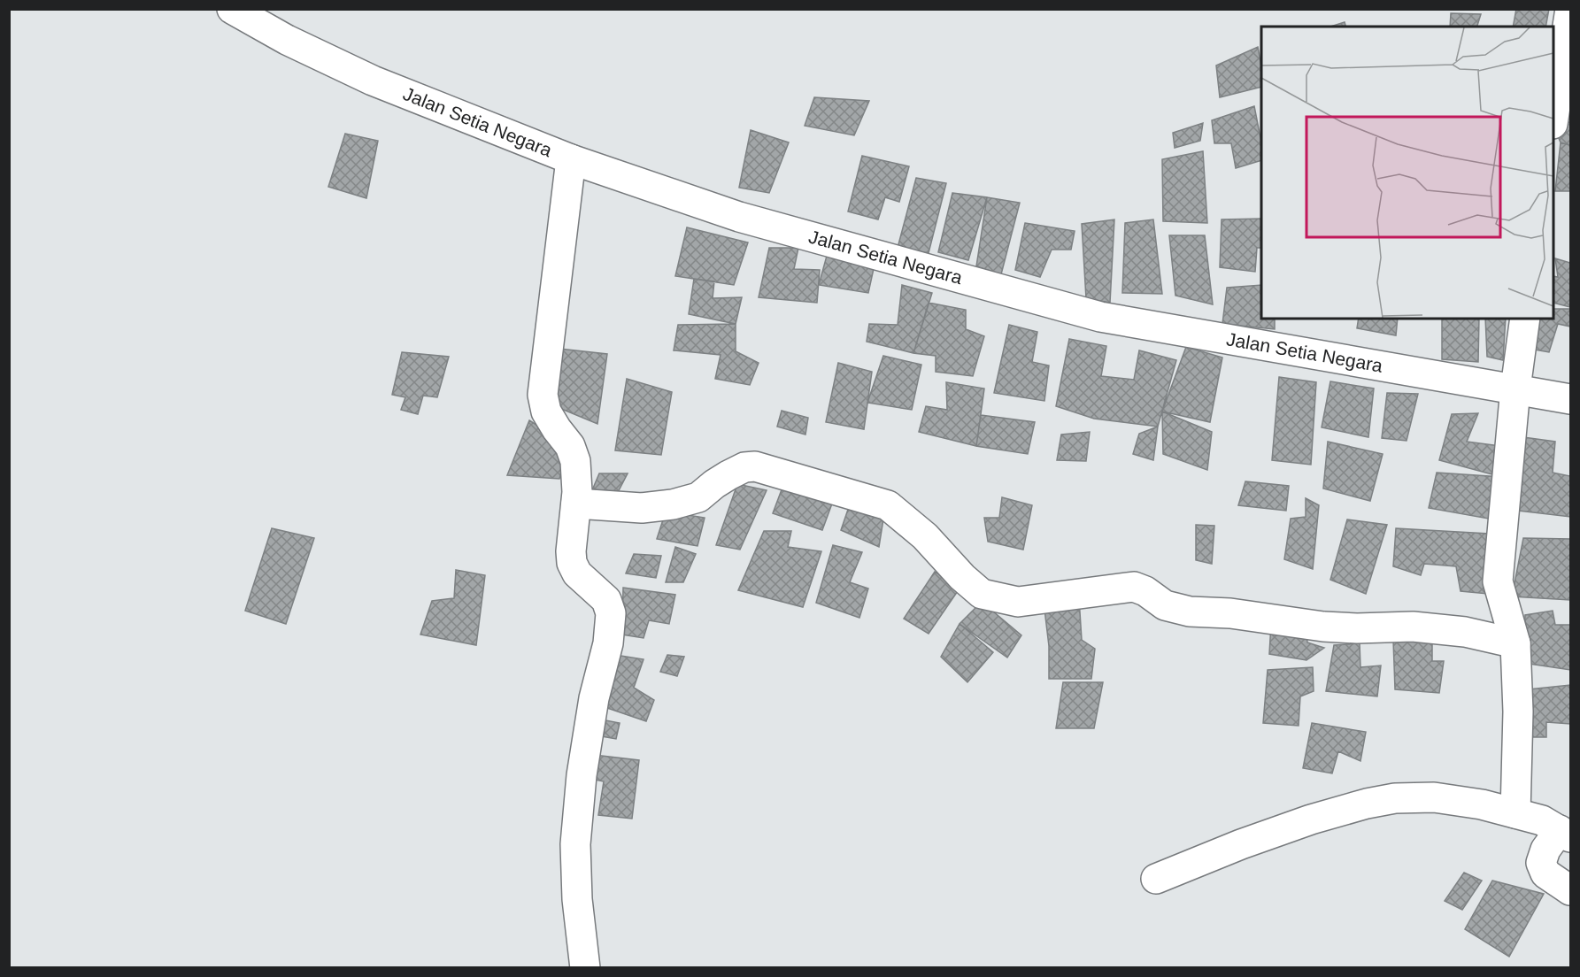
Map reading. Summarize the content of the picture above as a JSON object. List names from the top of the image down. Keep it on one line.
{"streets":{"street":["Jalan Setia Negara"]}}
